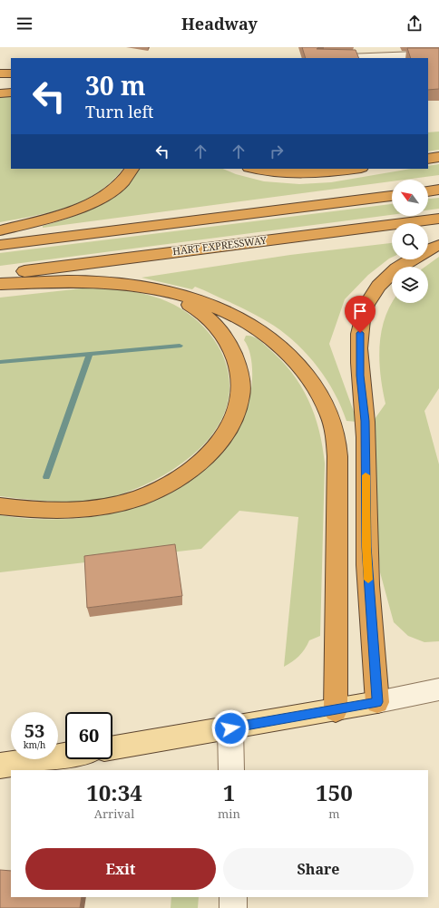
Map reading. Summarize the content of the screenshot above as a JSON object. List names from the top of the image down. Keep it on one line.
{"streets":{"highway":["HART EXPRESSWAY"]},"north":"top left","page":{"header":"Headway","turn":["30 m","Turn left"],"speed":"53 km/h","limit":"60","eta":["10:34","Arrival","1","min","150","m"],"buttons":["Exit","Share"]}}
